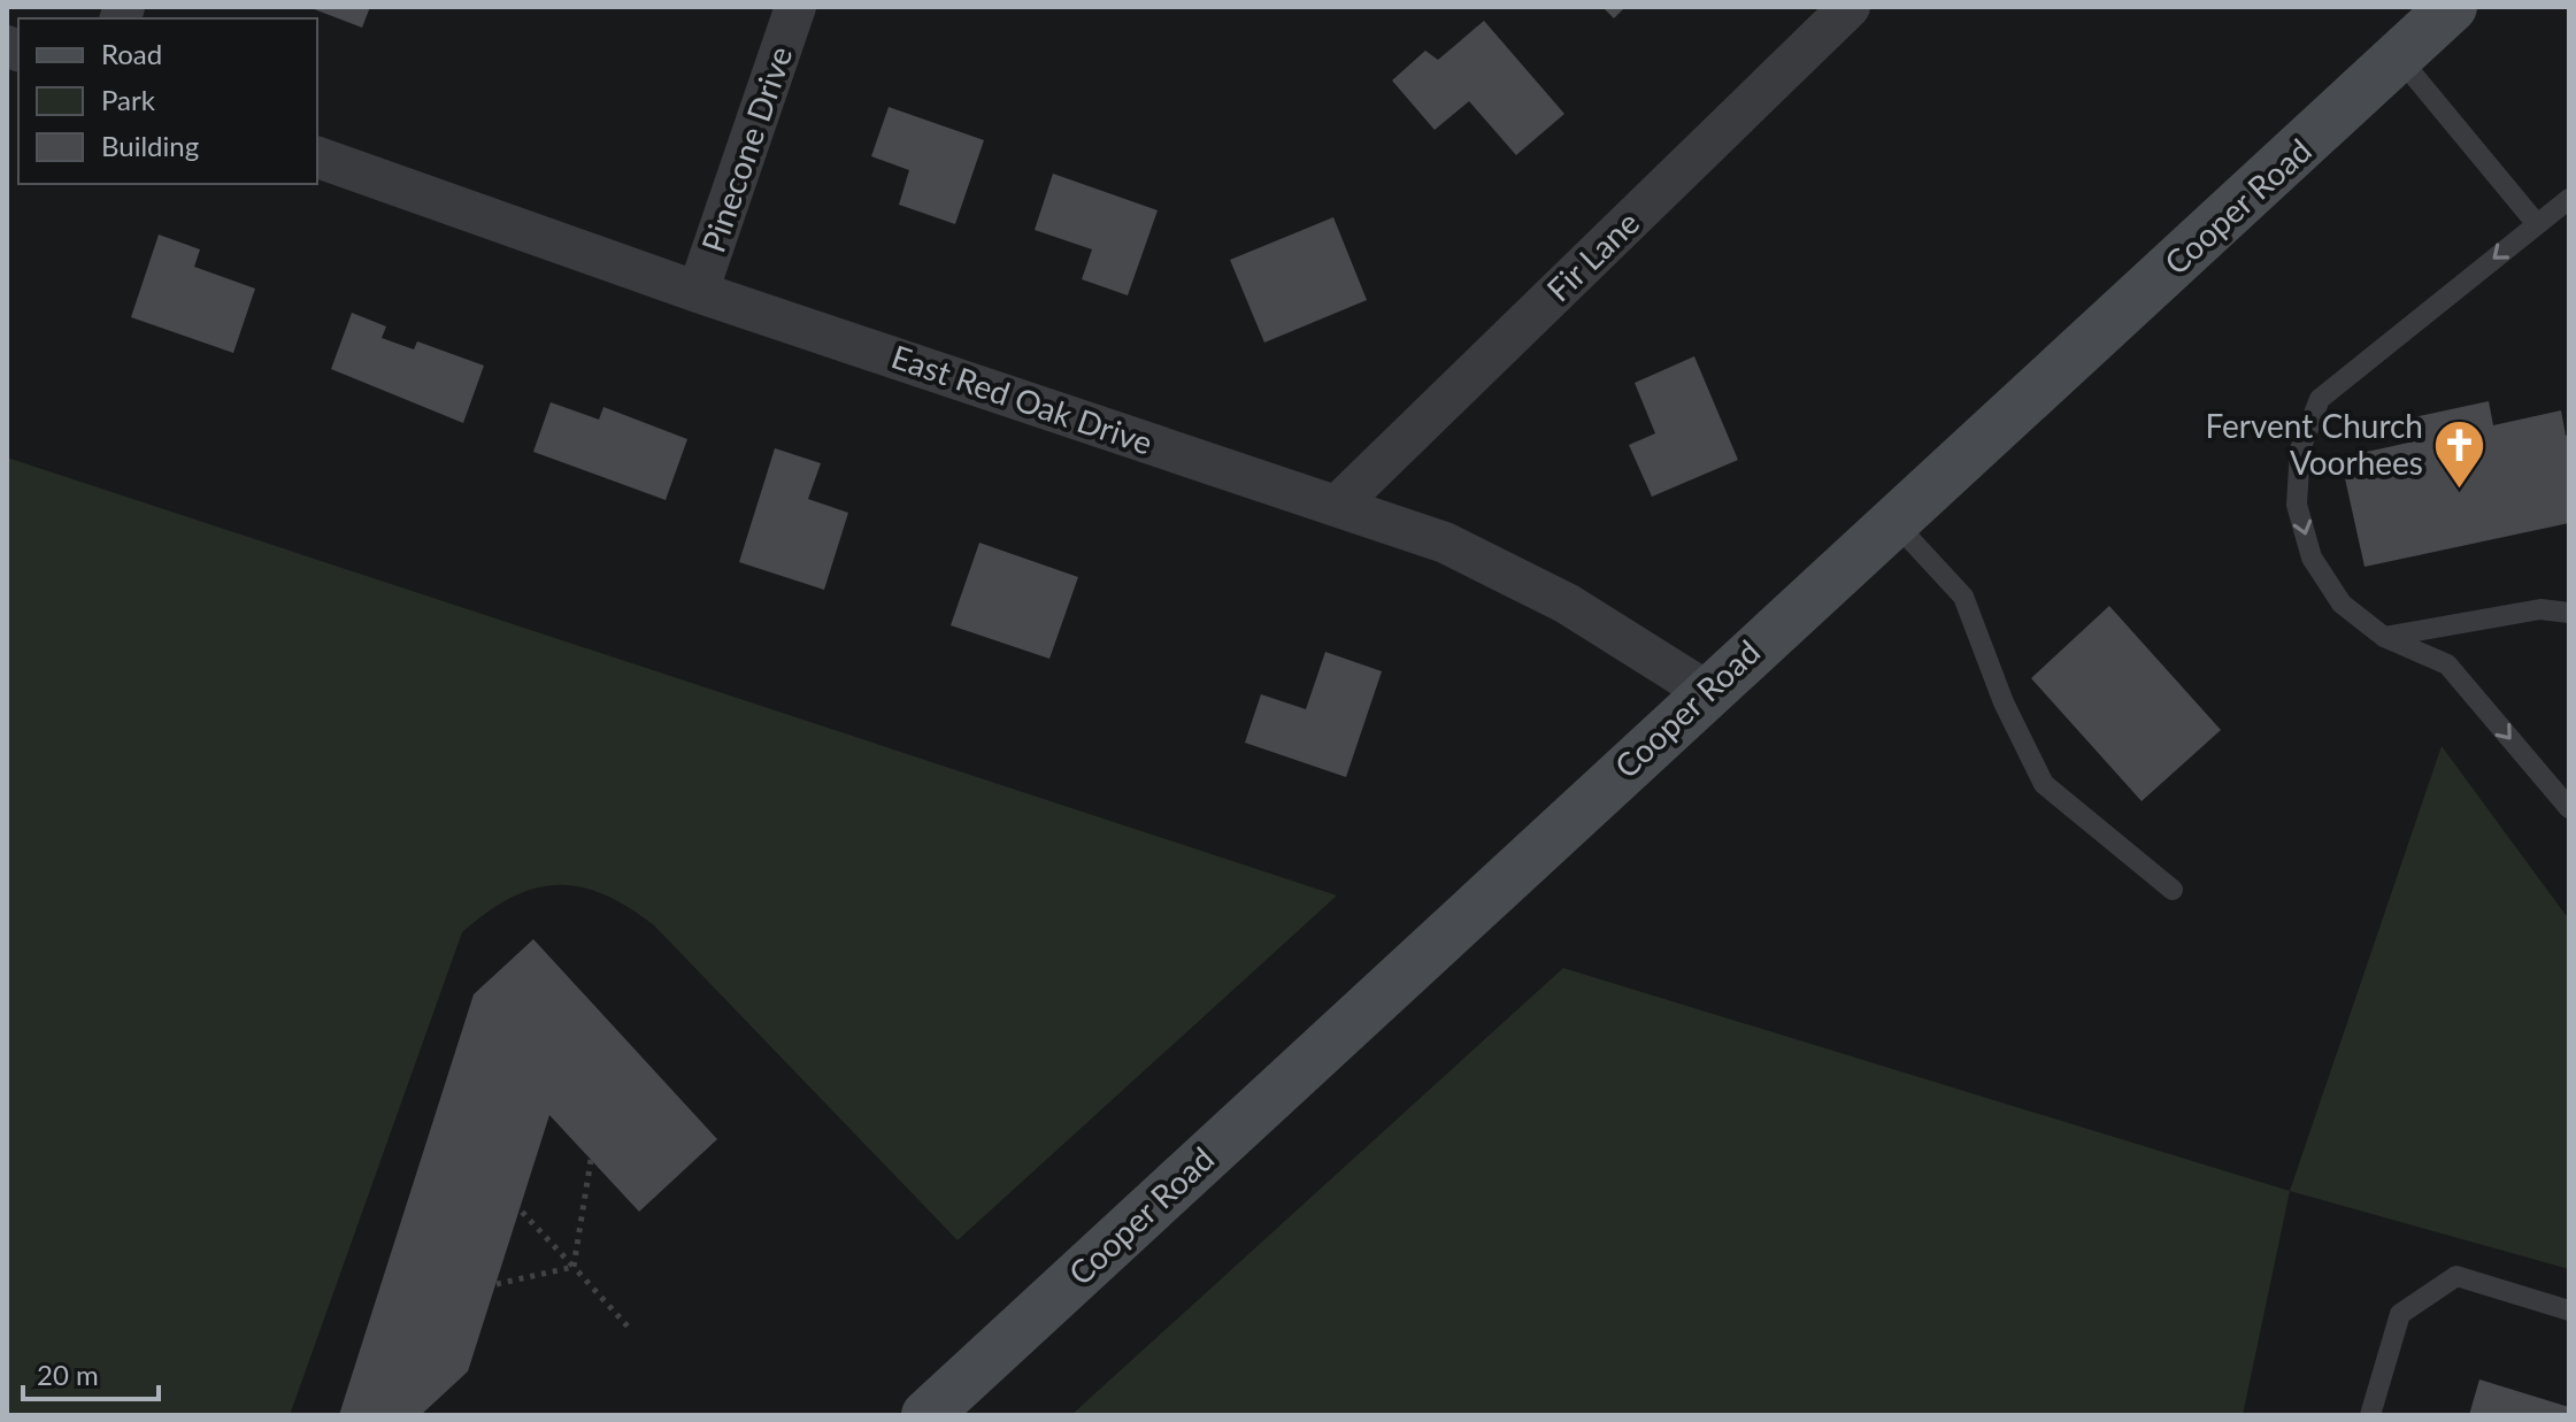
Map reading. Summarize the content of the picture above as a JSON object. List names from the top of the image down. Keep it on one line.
{"streets":{"street":["Pinecone Drive","Cooper Road","Fir Lane","East Red Oak Drive"]},"crossings":[["Pinecone Drive","East Red Oak Drive"],["Cooper Road","East Red Oak Drive"],["Fir Lane","East Red Oak Drive"]],"places":{"church":["Fervent Church Voorhees"]},"legend":["Road","Park","Building"],"scale_bar":"20 m"}
